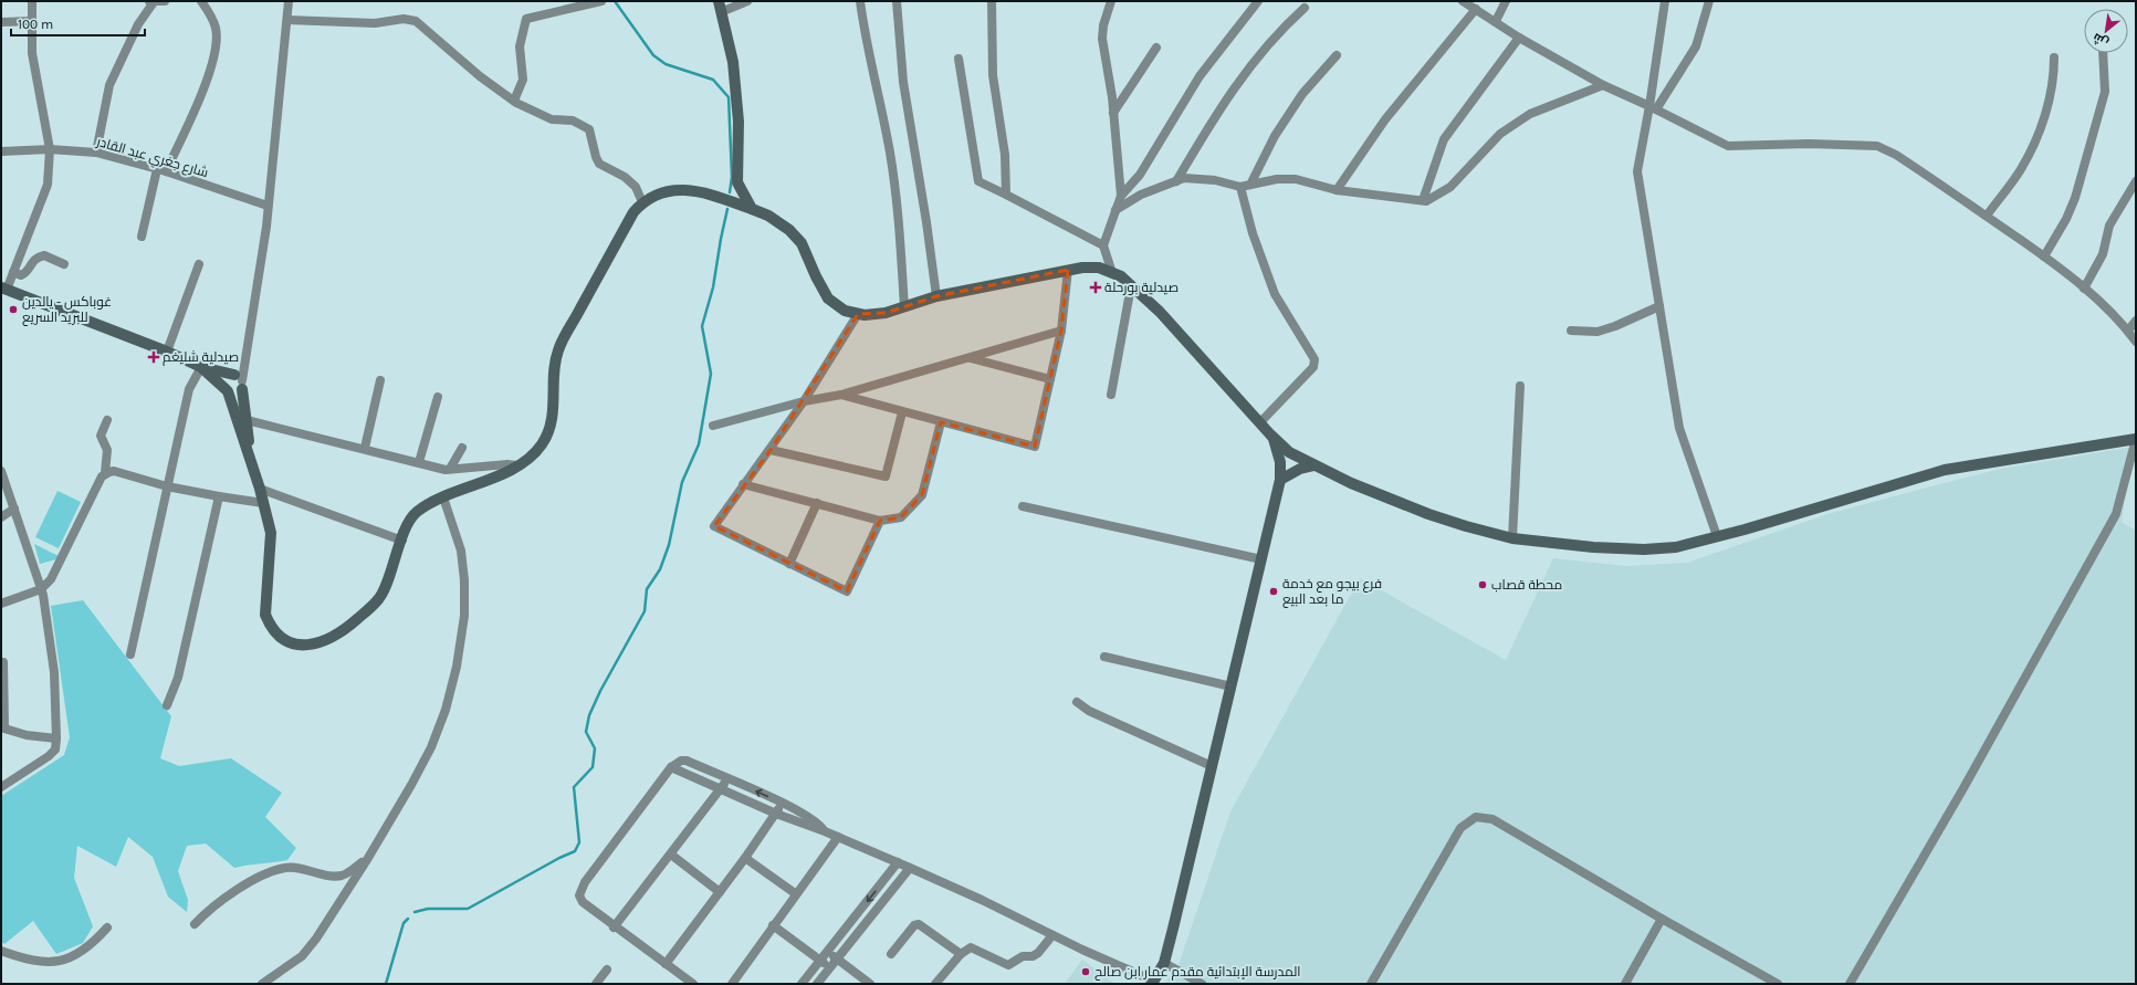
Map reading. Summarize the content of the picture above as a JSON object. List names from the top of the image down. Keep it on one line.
{"streets":{"street":["شارع جغري عبد القادر"]},"places":{"health":["صيدلية بورحلة","صيدلية شليغم"],"other":["غوباكس - يالدين للبريد السريع","محطة قصاب","فرع بيجو مع خدمة ما بعد البيع","المدرسة الإبتدائية مقدم عمار ابن صالح"]},"scale_bar":"100 m","north":"bottom left"}
